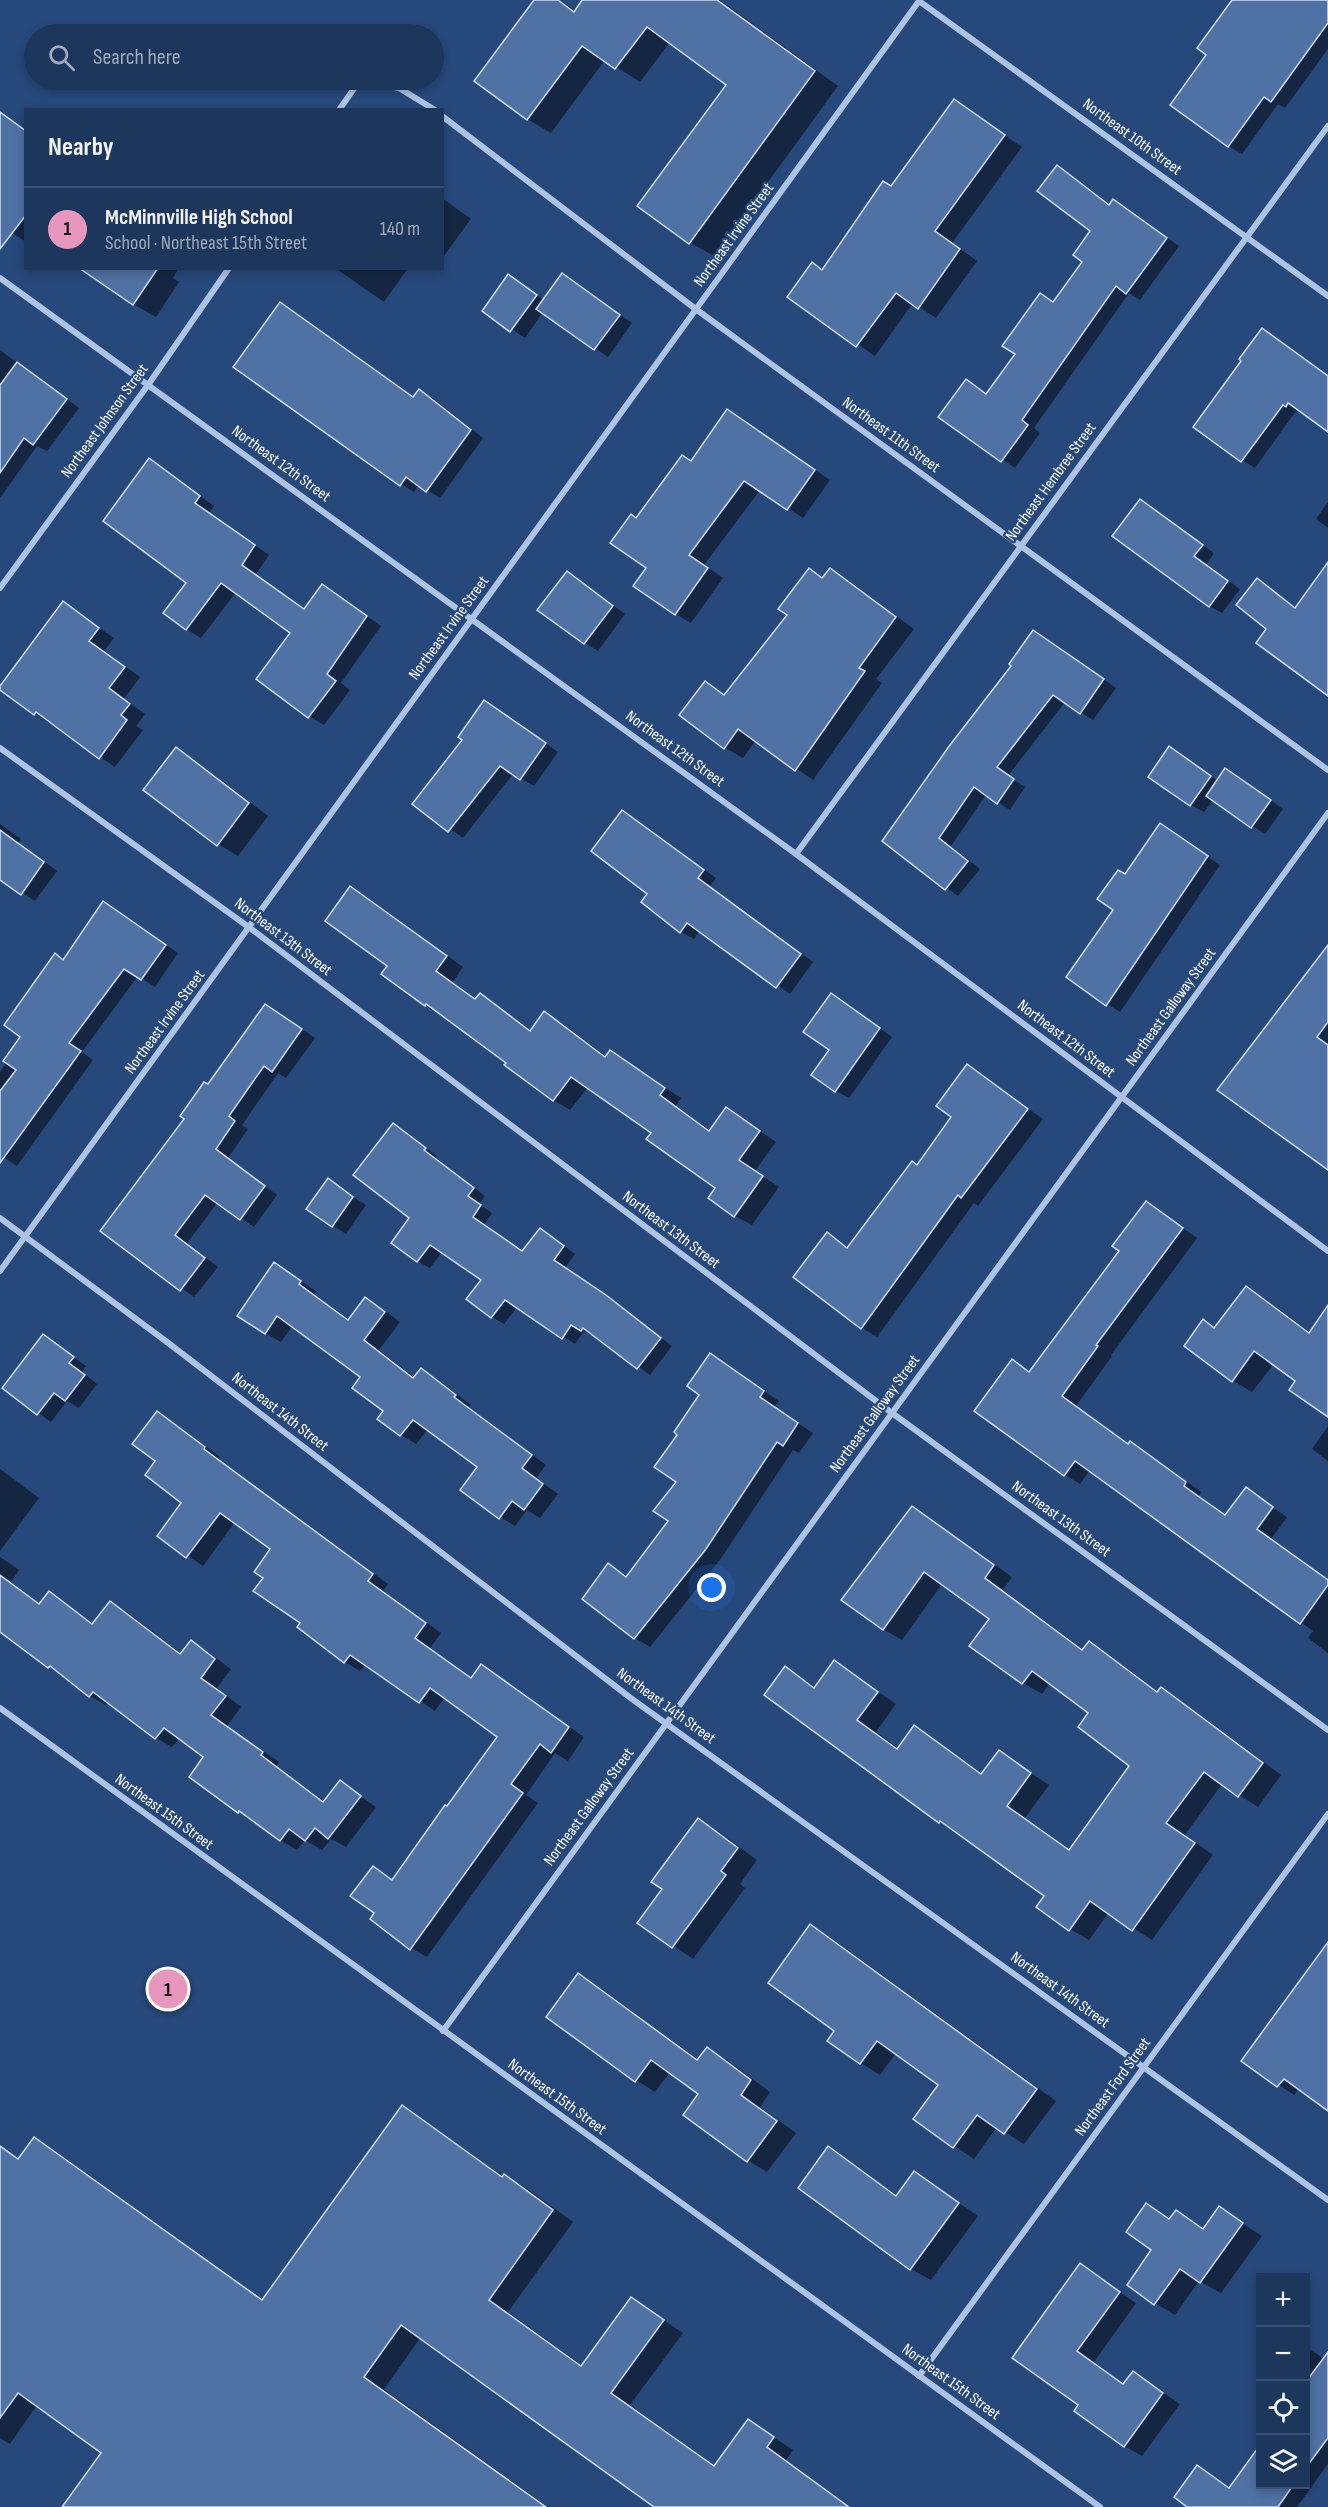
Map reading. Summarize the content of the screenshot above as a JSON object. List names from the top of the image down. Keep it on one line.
{"streets":{"street":["Northeast 10th Street","Northeast Irvine Street","Northeast Johnson Street","Northeast 11th Street","Northeast 12th Street","Northeast Hembree Street","Northeast 13th Street","Northeast Galloway Street","Northeast 14th Street","Northeast 15th Street","Northeast Ford Street"]},"crossings":[["Northeast 10th Street","Northeast Irvine Street"],["Northeast 10th Street","Northeast Hembree Street"],["Northeast Irvine Street","Northeast 11th Street"],["Northeast Irvine Street","Northeast 12th Street"],["Northeast Irvine Street","Northeast 13th Street"],["Northeast Irvine Street","Northeast 14th Street"],["Northeast Johnson Street","Northeast 12th Street"],["Northeast 11th Street","Northeast Hembree Street"],["Northeast 12th Street","Northeast Hembree Street"],["Northeast 12th Street","Northeast Galloway Street"],["Northeast 13th Street","Northeast Galloway Street"],["Northeast Galloway Street","Northeast 14th Street"],["Northeast Galloway Street","Northeast 15th Street"],["Northeast 14th Street","Northeast Ford Street"],["Northeast 15th Street","Northeast Ford Street"]],"page":{"search":"Search here","heading":"Nearby","list":[{"mark":"1","name":"McMinnville High School","note":"School · Northeast 15th Street","value":"140 m"}],"pins":"1","map_buttons":["+","−"]}}
